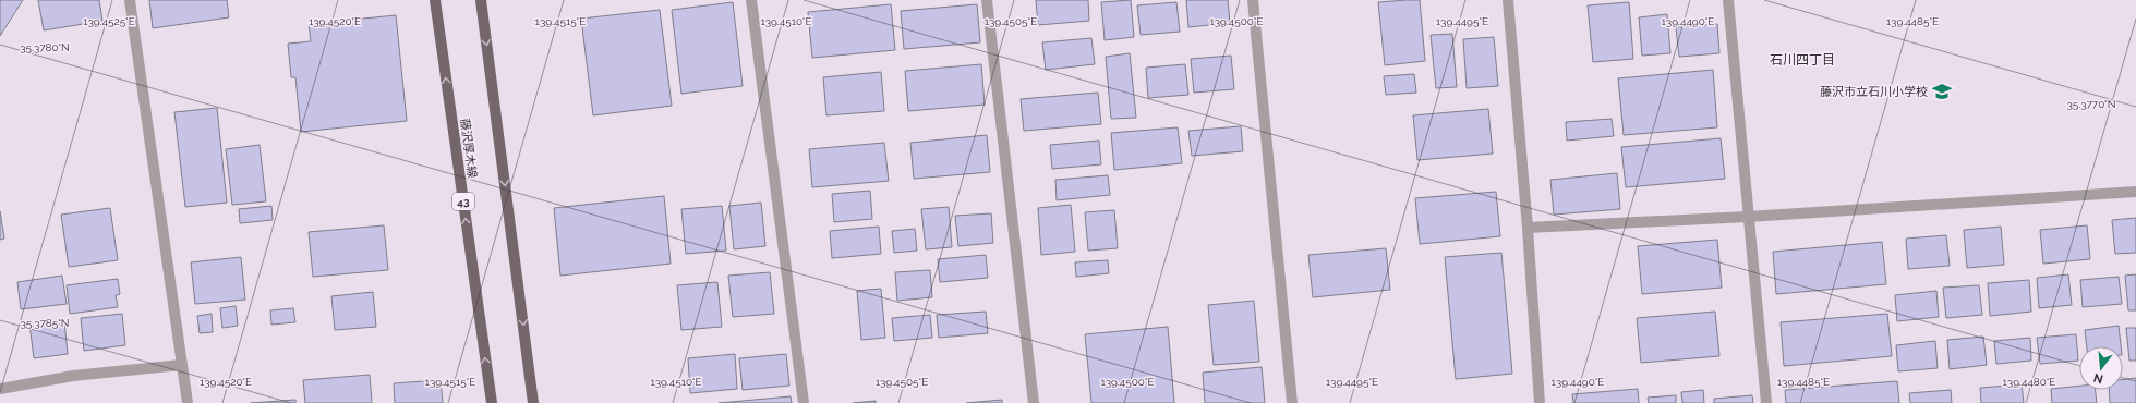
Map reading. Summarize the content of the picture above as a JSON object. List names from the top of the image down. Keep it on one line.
{"streets":{"main road":["藤沢厚木線","43"]},"districts":["石川四丁目"],"places":{"school or university":["藤沢市立石川小学校"]},"north":"bottom","coordinates":["139.4525°E","139.4520°E","139.4515°E","139.4510°E","139.4505°E","139.4500°E","139.4495°E","139.4490°E","139.4485°E","35.3780°N","35.3770°N","35.3785°N","139.4480°E"]}
